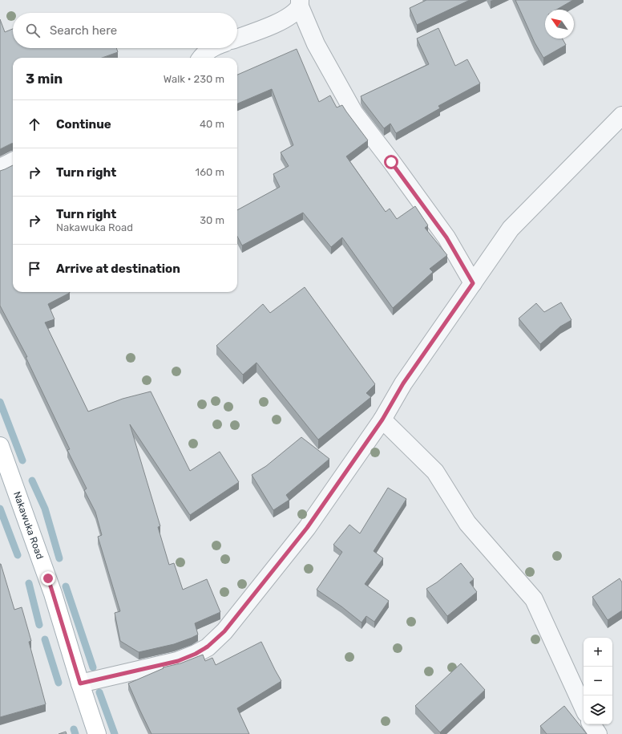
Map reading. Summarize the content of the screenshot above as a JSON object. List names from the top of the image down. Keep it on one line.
{"streets":{"main road":["Nakawuka Road"]},"north":"top left","page":{"search":"Search here","heading":["3 min","Walk · 230 m"],"list":[["Continue","40 m"],["Turn right","160 m"],["Turn right","Nakawuka Road","30 m"],"Arrive at destination"],"map_buttons":["+","−"]}}
